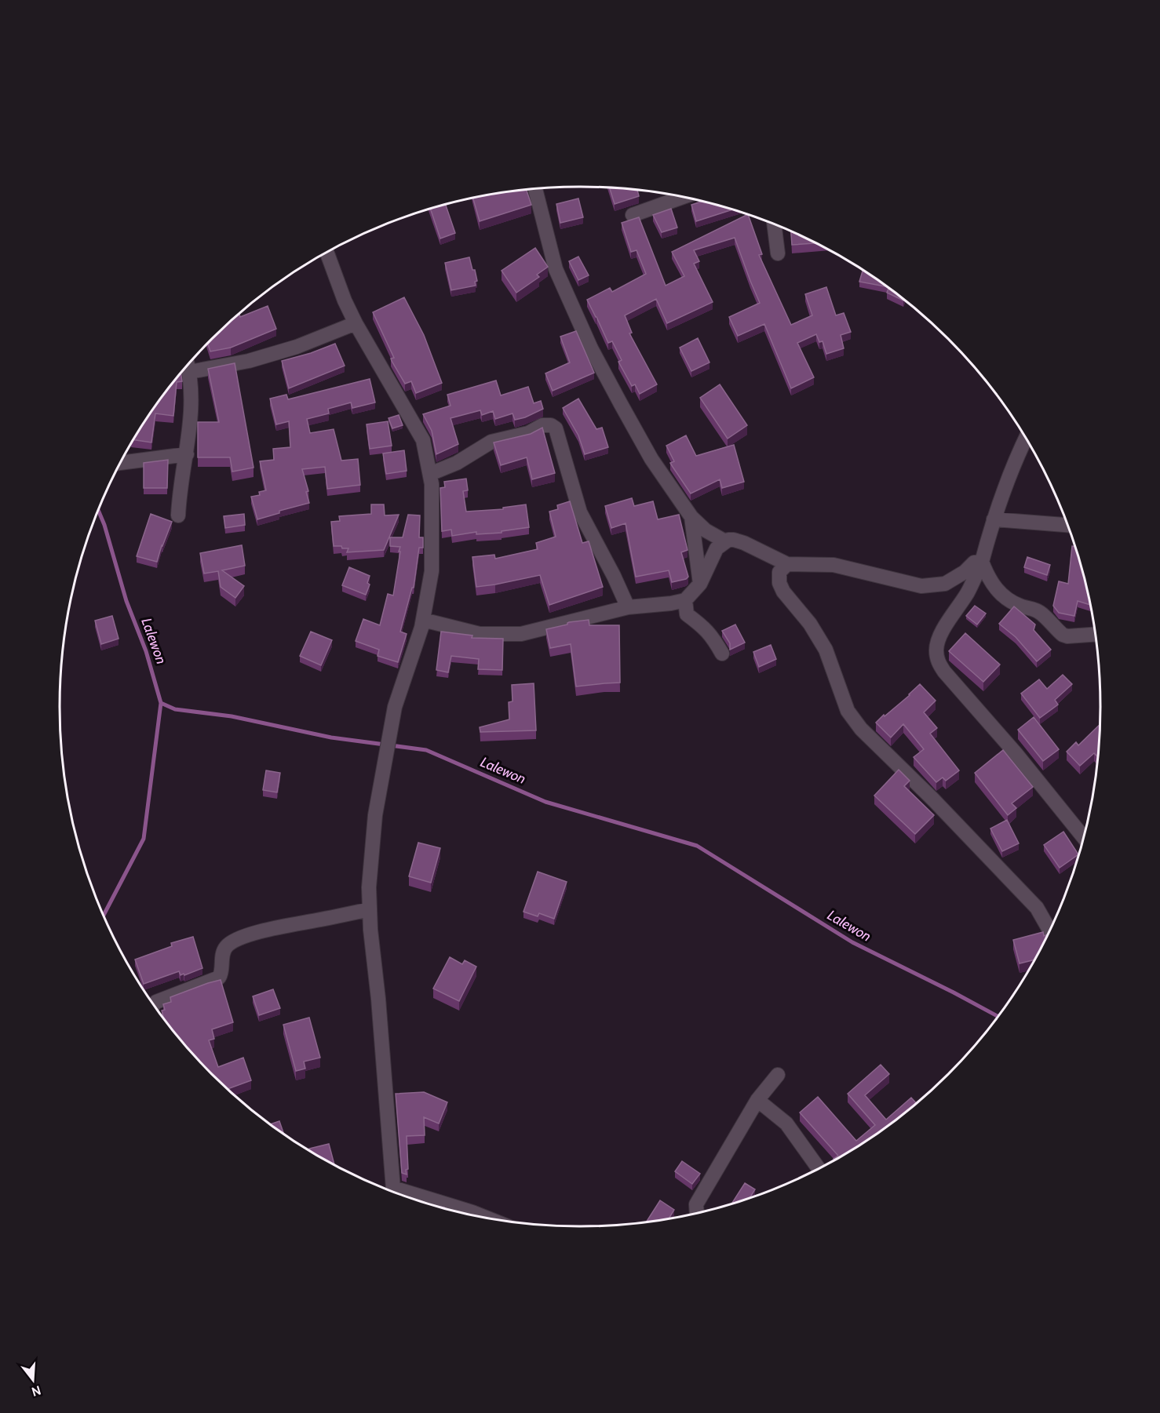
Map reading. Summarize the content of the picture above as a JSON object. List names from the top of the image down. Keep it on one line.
{"water":["Lalewon"],"north":"bottom"}
